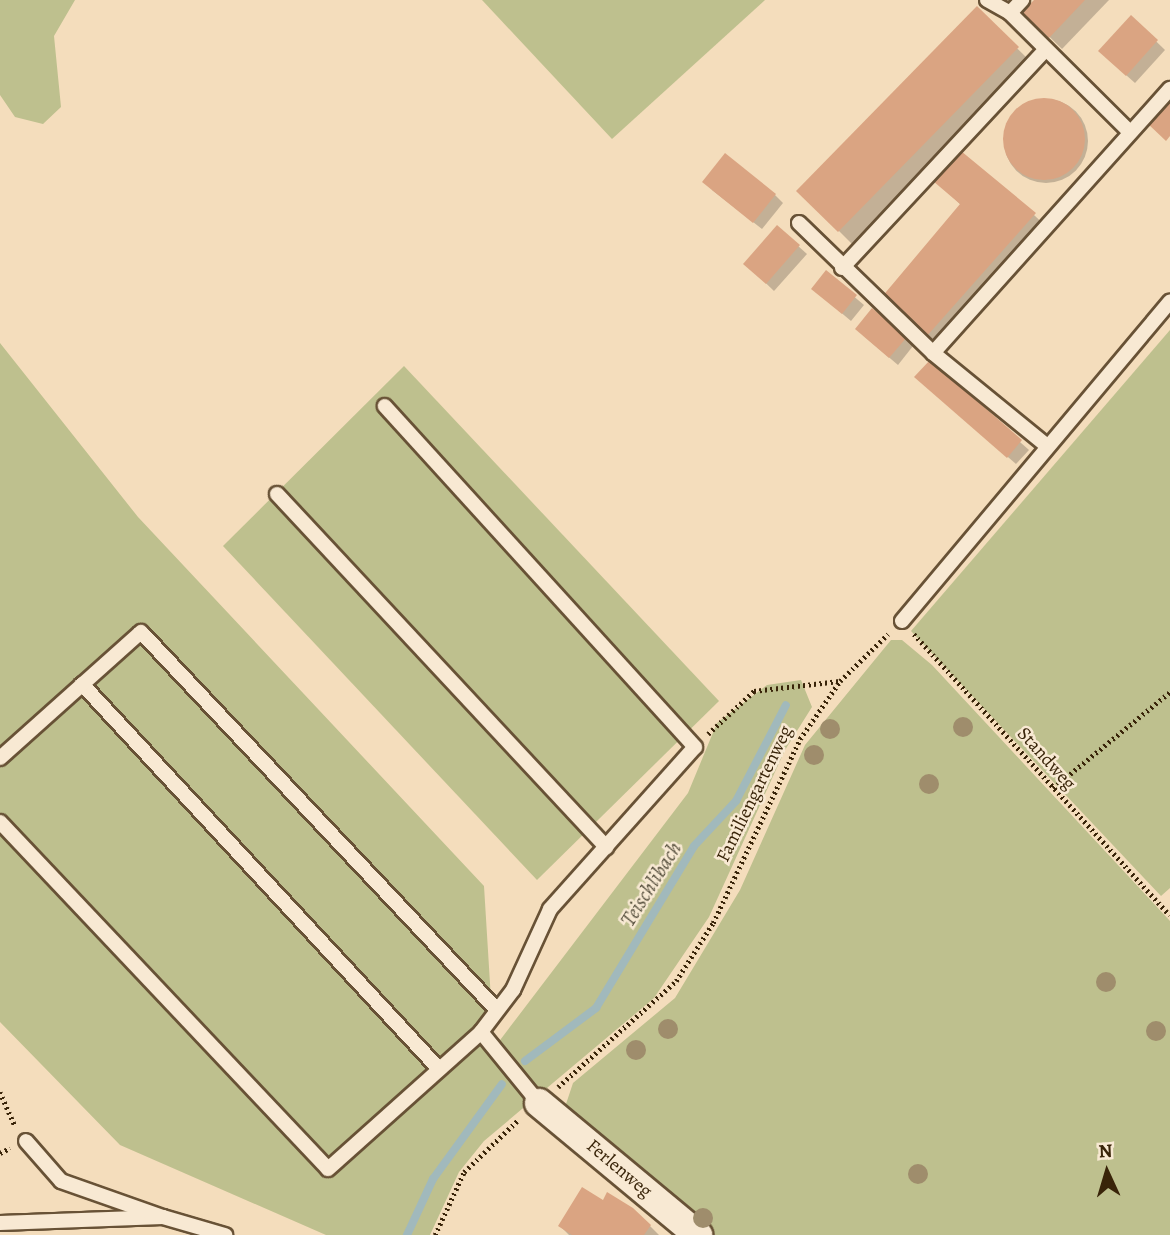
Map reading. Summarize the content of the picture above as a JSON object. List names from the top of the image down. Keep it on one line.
{"streets":{"street":["Ferlenweg"],"path":["Standweg","Familiengartenweg"]},"crossings":[["Standweg","Familiengartenweg"],["Familiengartenweg","Ferlenweg"]],"water":["Teischlibach"],"north":"top"}
